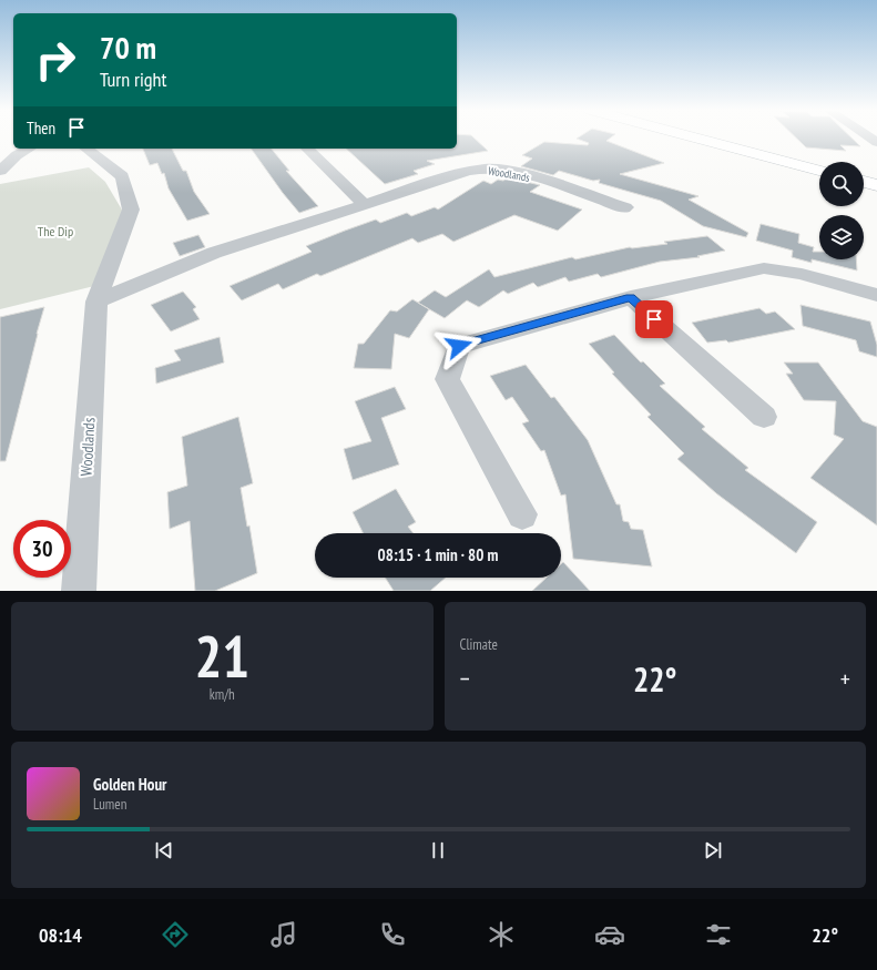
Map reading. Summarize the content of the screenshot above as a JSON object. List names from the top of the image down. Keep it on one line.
{"streets":{"street":["Woodlands"]},"parks":["The Dip"],"page":{"turn":["70 m","Turn right"],"then":"Then","limit":"30","trip":"08:15 · 1 min · 80 m","tile":[["21","km/h"],"Climate"],"heat":["−","22°","+"],"song":["Golden Hour","Lumen"],"tabs":["08:14","22°"]}}
